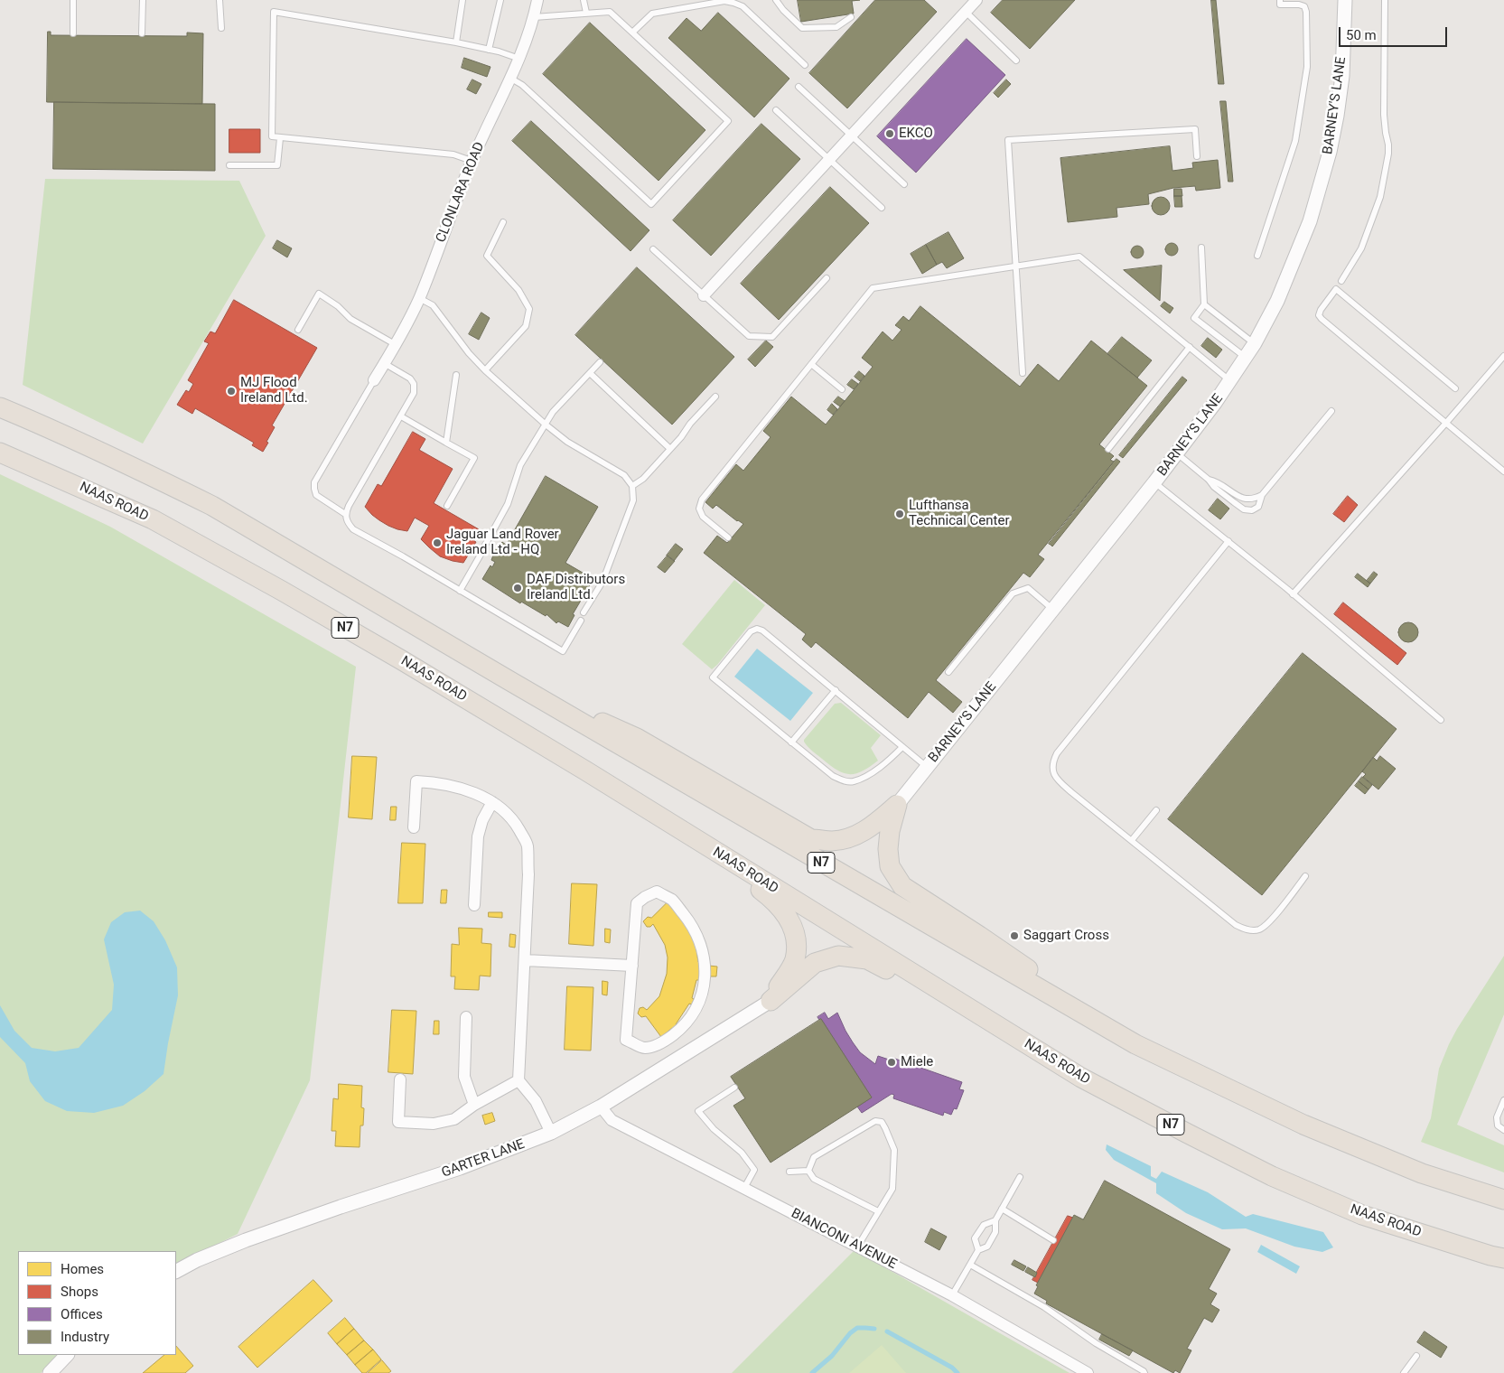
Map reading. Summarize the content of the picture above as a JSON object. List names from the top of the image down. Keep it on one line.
{"streets":{"highway":["NAAS ROAD","N7"],"street":["BARNEY'S LANE","CLONLARA ROAD","GARTER LANE","BIANCONI AVENUE"]},"crossings":[["BARNEY'S LANE","N7"],["NAAS ROAD","N7"],["N7","GARTER LANE"],["GARTER LANE","BIANCONI AVENUE"]],"places":["EKCO","MJ Flood Ireland Ltd.","Lufthansa Technical Center","Jaguar Land Rover Ireland Ltd - HQ","DAF Distributors Ireland Ltd.","Saggart Cross","Miele"],"legend":["Homes","Shops","Offices","Industry"],"scale_bar":"50 m"}
